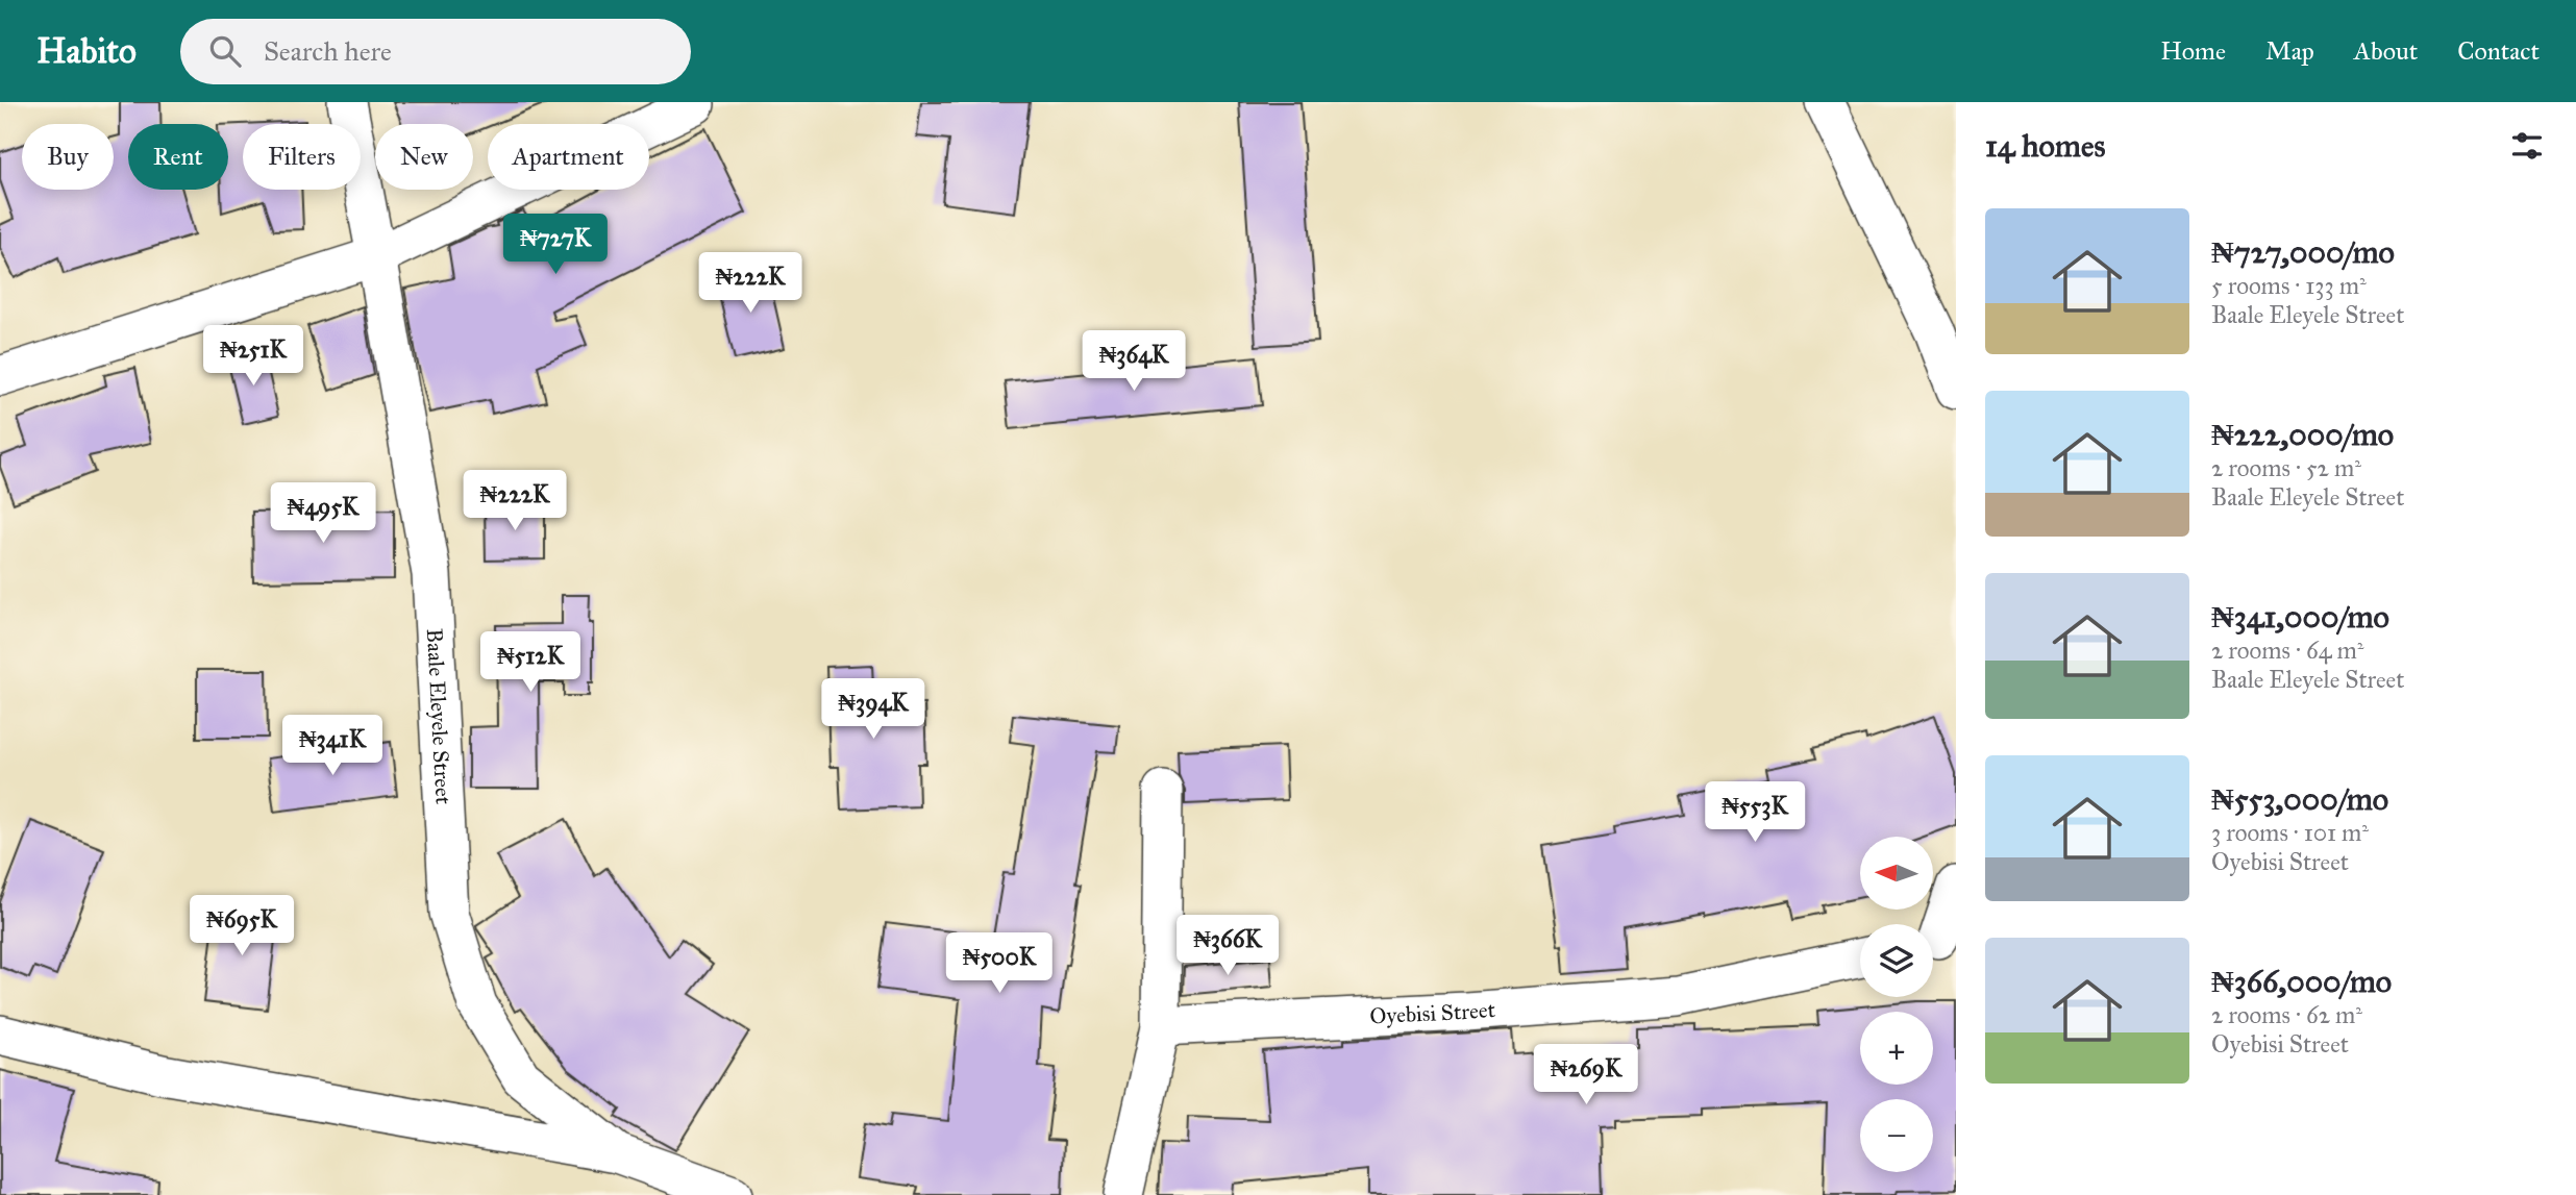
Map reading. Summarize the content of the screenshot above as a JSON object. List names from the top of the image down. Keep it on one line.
{"streets":{"street":["Baale Eleyele Street","Oyebisi Street"]},"north":"left","page":{"header":"Habito","search":"Search here","nav":["Home","Map","About","Contact"],"heading":"14 homes","chip":["Buy","Rent","Filters","New","Apartment"],"list":[{"name":"₦727,000/mo","note":"5 rooms · 133 m² · Baale Eleyele Street"},{"name":"₦222,000/mo","note":"2 rooms · 52 m² · Baale Eleyele Street"},{"name":"₦341,000/mo","note":"2 rooms · 64 m² · Baale Eleyele Street"},{"name":"₦553,000/mo","note":"3 rooms · 101 m² · Oyebisi Street"},{"name":"₦366,000/mo","note":"2 rooms · 62 m² · Oyebisi Street"}],"price":["₦727K","₦222K","₦251K","₦364K","₦222K","₦495K","₦512K","₦394K","₦341K","₦553K","₦695K","₦366K","₦500K","₦269K"],"map_buttons":["+","−"]}}
